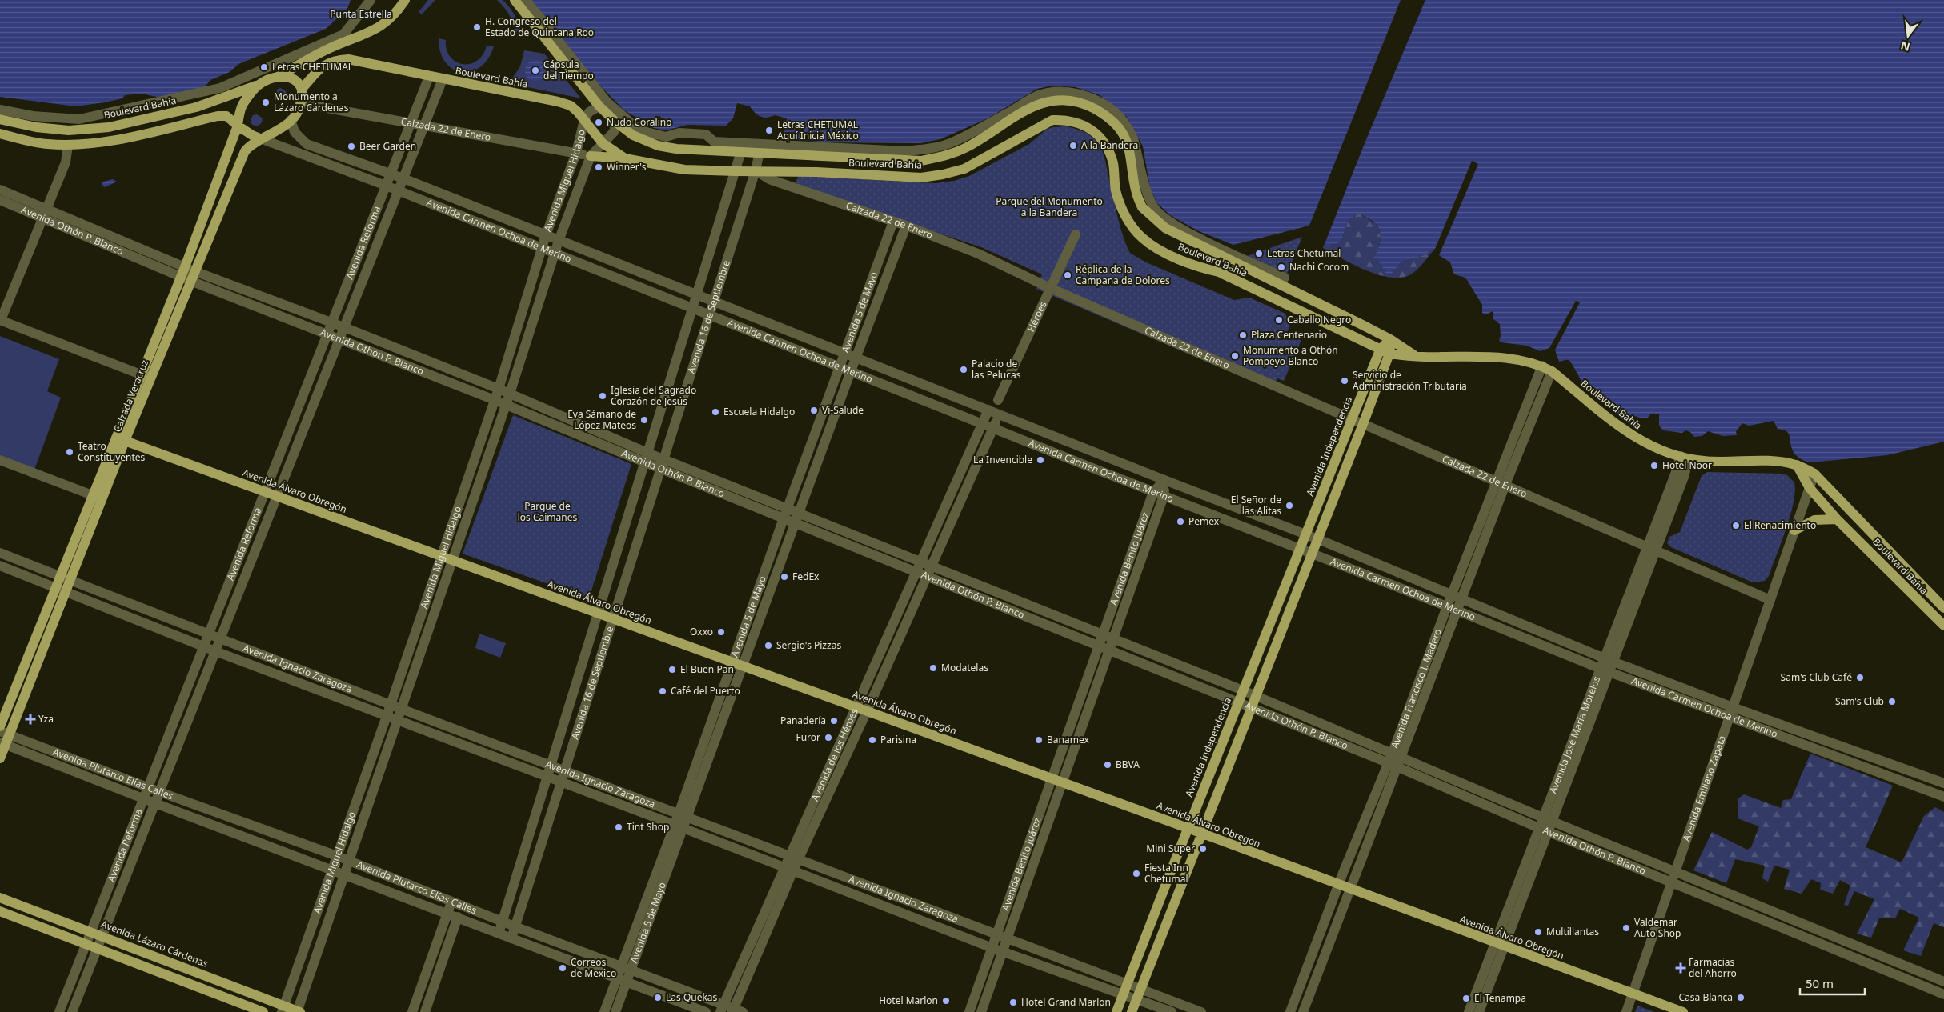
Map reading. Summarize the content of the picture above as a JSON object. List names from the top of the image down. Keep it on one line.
{"streets":{"main road":["Boulevard Bahía","Calzada Veracruz","Avenida Independencia","Avenida Álvaro Obregón","Avenida Lázaro Cárdenas"],"street":["Calzada 22 de Enero","Avenida Miguel Hidalgo","Avenida Othón P. Blanco","Avenida Carmen Ochoa de Merino","Avenida Reforma","Avenida 5 de Mayo","Avenida 16 de Septiembre","Héroes","Avenida Benito Juárez","Avenida Ignacio Zaragoza","Avenida Francisco I. Madero","Avenida José María Morelos","Avenida de los Héroes","Avenida Plutarco Elías Calles","Avenida Emiliano Zapata"]},"crossings":[["Boulevard Bahía","Calzada 22 de Enero"],["Boulevard Bahía","Avenida Miguel Hidalgo"],["Boulevard Bahía","Avenida Carmen Ochoa de Merino"],["Boulevard Bahía","Avenida Reforma"],["Boulevard Bahía","Avenida 16 de Septiembre"],["Boulevard Bahía","Calzada Veracruz"],["Boulevard Bahía","Avenida Independencia"],["Boulevard Bahía","Avenida Francisco I. Madero"],["Boulevard Bahía","Avenida José María Morelos"],["Boulevard Bahía","Avenida Emiliano Zapata"],["Calzada 22 de Enero","Avenida Miguel Hidalgo"],["Calzada 22 de Enero","Avenida Carmen Ochoa de Merino"],["Calzada 22 de Enero","Avenida Reforma"],["Calzada 22 de Enero","Avenida 5 de Mayo"],["Calzada 22 de Enero","Avenida 16 de Septiembre"],["Calzada 22 de Enero","Héroes"],["Calzada 22 de Enero","Calzada Veracruz"],["Calzada 22 de Enero","Avenida Independencia"],["Calzada 22 de Enero","Avenida Francisco I. Madero"],["Calzada 22 de Enero","Avenida José María Morelos"],["Calzada 22 de Enero","Avenida Emiliano Zapata"],["Avenida Miguel Hidalgo","Avenida Othón P. Blanco"],["Avenida Miguel Hidalgo","Avenida Carmen Ochoa de Merino"],["Avenida Miguel Hidalgo","Avenida Álvaro Obregón"],["Avenida Miguel Hidalgo","Avenida Ignacio Zaragoza"],["Avenida Miguel Hidalgo","Avenida Plutarco Elías Calles"],["Avenida Miguel Hidalgo","Avenida Lázaro Cárdenas"],["Avenida Othón P. Blanco","Avenida Reforma"],["Avenida Othón P. Blanco","Avenida 5 de Mayo"],["Avenida Othón P. Blanco","Avenida 16 de Septiembre"],["Avenida Othón P. Blanco","Calzada Veracruz"],["Avenida Othón P. Blanco","Avenida Independencia"],["Avenida Othón P. Blanco","Avenida Benito Juárez"],["Avenida Othón P. Blanco","Avenida Francisco I. Madero"],["Avenida Othón P. Blanco","Avenida José María Morelos"],["Avenida Othón P. Blanco","Avenida de los Héroes"],["Avenida Othón P. Blanco","Avenida Emiliano Zapata"],["Avenida Carmen Ochoa de Merino","Avenida Reforma"],["Avenida Carmen Ochoa de Merino","Avenida 5 de Mayo"],["Avenida Carmen Ochoa de Merino","Avenida 16 de Septiembre"],["Avenida Carmen Ochoa de Merino","Calzada Veracruz"],["Avenida Carmen Ochoa de Merino","Avenida Independencia"],["Avenida Carmen Ochoa de Merino","Avenida Benito Juárez"],["Avenida Carmen Ochoa de Merino","Avenida Francisco I. Madero"],["Avenida Carmen Ochoa de Merino","Avenida José María Morelos"],["Avenida Carmen Ochoa de Merino","Avenida de los Héroes"],["Avenida Carmen Ochoa de Merino","Avenida Emiliano Zapata"],["Avenida Reforma","Avenida Álvaro Obregón"],["Avenida Reforma","Avenida Ignacio Zaragoza"],["Avenida Reforma","Avenida Plutarco Elías Calles"],["Avenida Reforma","Avenida Lázaro Cárdenas"],["Avenida 5 de Mayo","Avenida Álvaro Obregón"],["Avenida 5 de Mayo","Avenida Ignacio Zaragoza"],["Avenida 5 de Mayo","Avenida Plutarco Elías Calles"],["Avenida 16 de Septiembre","Avenida Álvaro Obregón"],["Avenida 16 de Septiembre","Avenida Ignacio Zaragoza"],["Avenida 16 de Septiembre","Avenida Plutarco Elías Calles"],["Calzada Veracruz","Avenida Álvaro Obregón"],["Calzada Veracruz","Avenida Ignacio Zaragoza"],["Calzada Veracruz","Avenida Plutarco Elías Calles"],["Avenida Independencia","Avenida Álvaro Obregón"],["Avenida Independencia","Avenida Ignacio Zaragoza"],["Avenida Álvaro Obregón","Avenida Benito Juárez"],["Avenida Álvaro Obregón","Avenida Francisco I. Madero"],["Avenida Álvaro Obregón","Avenida José María Morelos"],["Avenida Álvaro Obregón","Avenida de los Héroes"],["Avenida Álvaro Obregón","Avenida Emiliano Zapata"],["Avenida Benito Juárez","Avenida Ignacio Zaragoza"],["Avenida Ignacio Zaragoza","Avenida de los Héroes"],["Avenida de los Héroes","Avenida Plutarco Elías Calles"]],"parks":["Punta Estrella","Parque del Monumento a la Bandera","Parque de los Caimanes"],"places":{"other":["H. Congreso del Estado de Quintana Roo","Letras CHETUMAL","Cápsula del Tiempo","Monumento a Lázaro Cárdenas","Nudo Coralino","Letras CHETUMAL Aquí Inicia México","A la Bandera","Beer Garden","Winner's","Letras Chetumal","Nachi Cocom","Réplica de la Campana de Dolores","Caballo Negro","Plaza Centenario","Monumento a Othón Pompeyo Blanco","Palacio de las Pelucas","Servicio de Administración Tributaria","Iglesia del Sagrado Corazón de Jesús","Vi-Salude","Escuela Hidalgo","Eva Sámano de López Mateos","Teatro Constituyentes","La Invencible","Hotel Noor","El Señor de las Alitas","Pemex","El Renacimiento","FedEx","Oxxo","Sergio's Pizzas","Modatelas","El Buen Pan","Sam's Club Café","Café del Puerto","Sam's Club","Panadería","Furor","Parisina","Banamex","BBVA","Tint Shop","Mini Super","Fiesta Inn Chetumal","Valdemar Auto Shop","Multillantas","Correos de Mexico","Las Quekas","Casa Blanca","El Tenampa","Hotel Marlon","Hotel Grand Marlon"],"health":["Yza","Farmacias del Ahorro"]},"scale_bar":"50 m","north":"bottom"}
